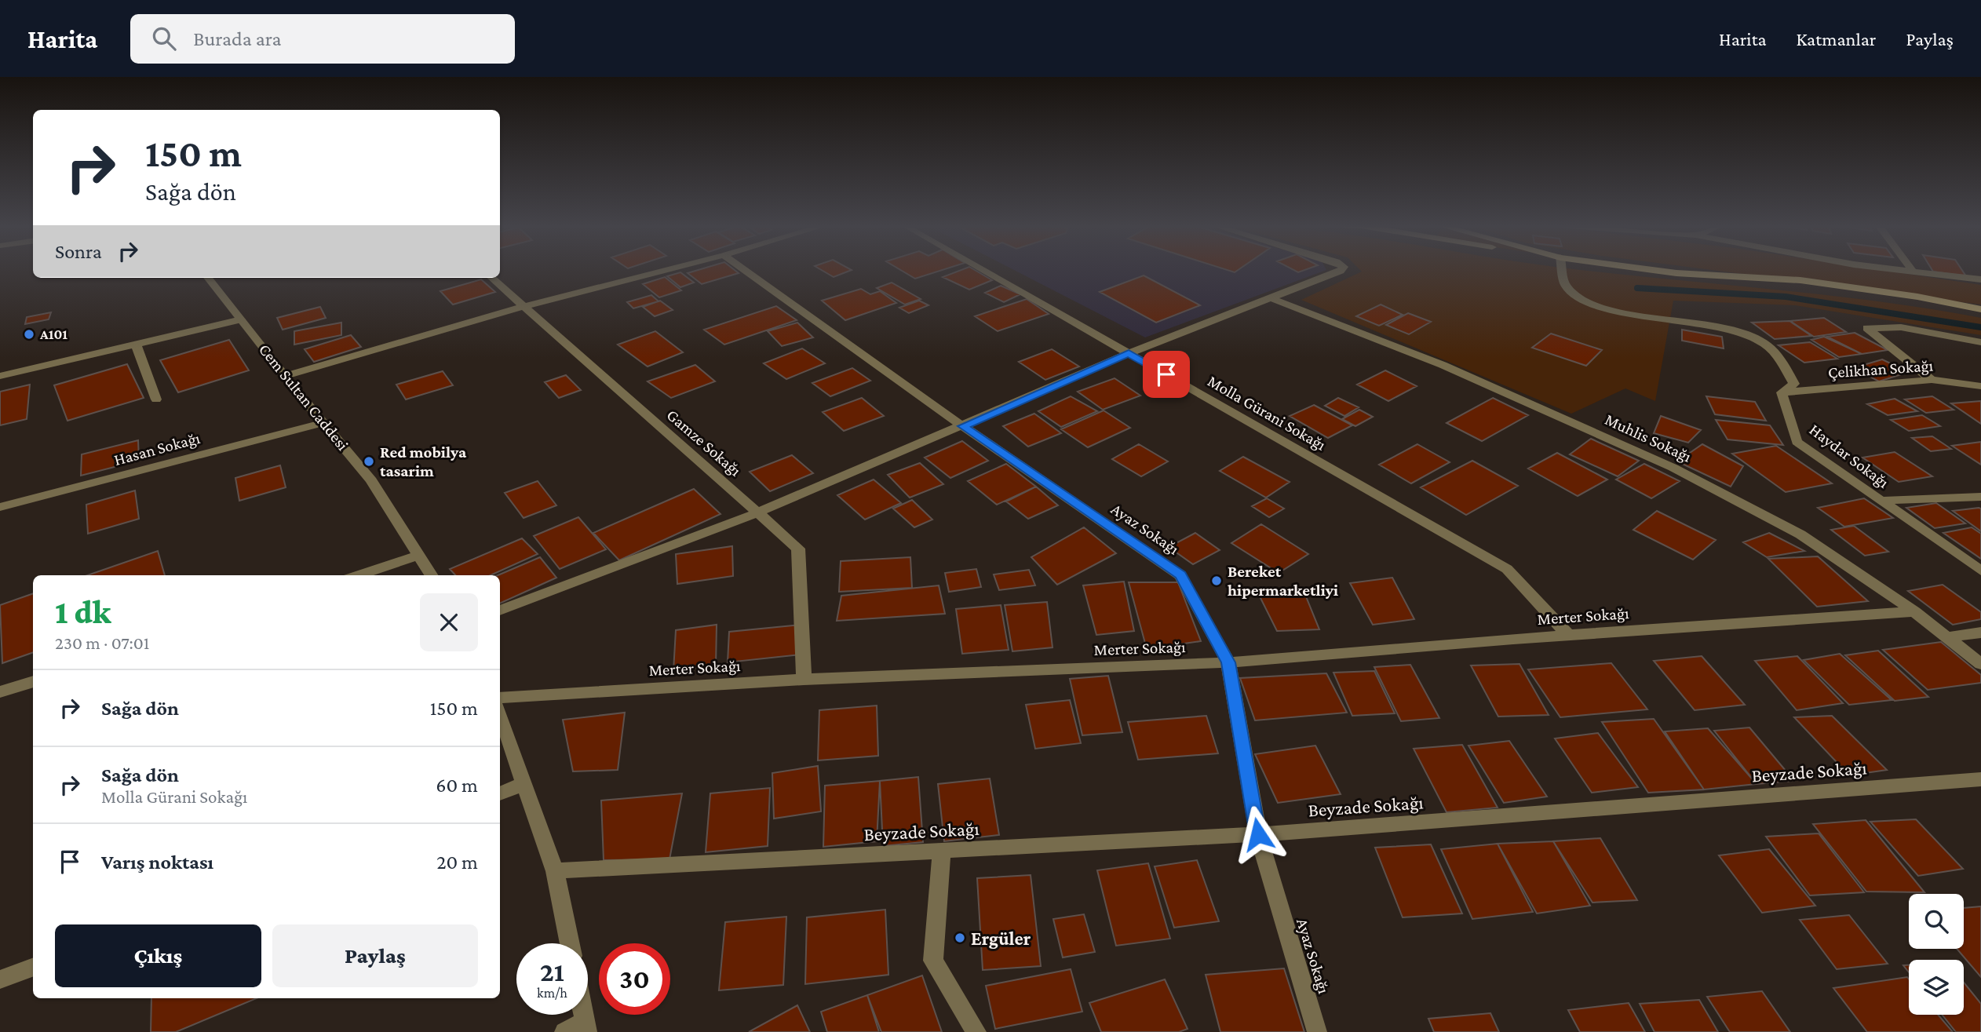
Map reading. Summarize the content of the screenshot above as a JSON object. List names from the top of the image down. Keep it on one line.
{"streets":{"street":["Çelikhan Sokağı","Cem Sultan Caddesi","Molla Gürani Sokağı","Muhlis Sokağı","Gamze Sokağı","Hasan Sokağı","Haydar Sokağı","Ayaz Sokağı","Merter Sokağı","Beyzade Sokağı"]},"crossings":[["Çelikhan Sokağı","Haydar Sokağı"],["Cem Sultan Caddesi","Hasan Sokağı"],["Molla Gürani Sokağı","Merter Sokağı"],["Muhlis Sokağı","Merter Sokağı"],["Gamze Sokağı","Merter Sokağı"],["Ayaz Sokağı","Merter Sokağı"],["Ayaz Sokağı","Beyzade Sokağı"]],"places":["A101","Red mobilya tasarim","Bereket hipermarketliyi","Ergüler"],"page":{"header":"Harita","search":"Burada ara","nav":["Harita","Katmanlar","Paylaş"],"turn":["150 m","Sağa dön"],"then":"Sonra","heading":["1 dk","230 m · 07:01"],"list":[{"name":"Sağa dön","value":"150 m"},{"name":"Sağa dön","note":"Molla Gürani Sokağı","value":"60 m"},{"name":"Varış noktası","value":"20 m"}],"buttons":["Çıkış","Paylaş"],"speed":"21 km/h","limit":"30"}}
